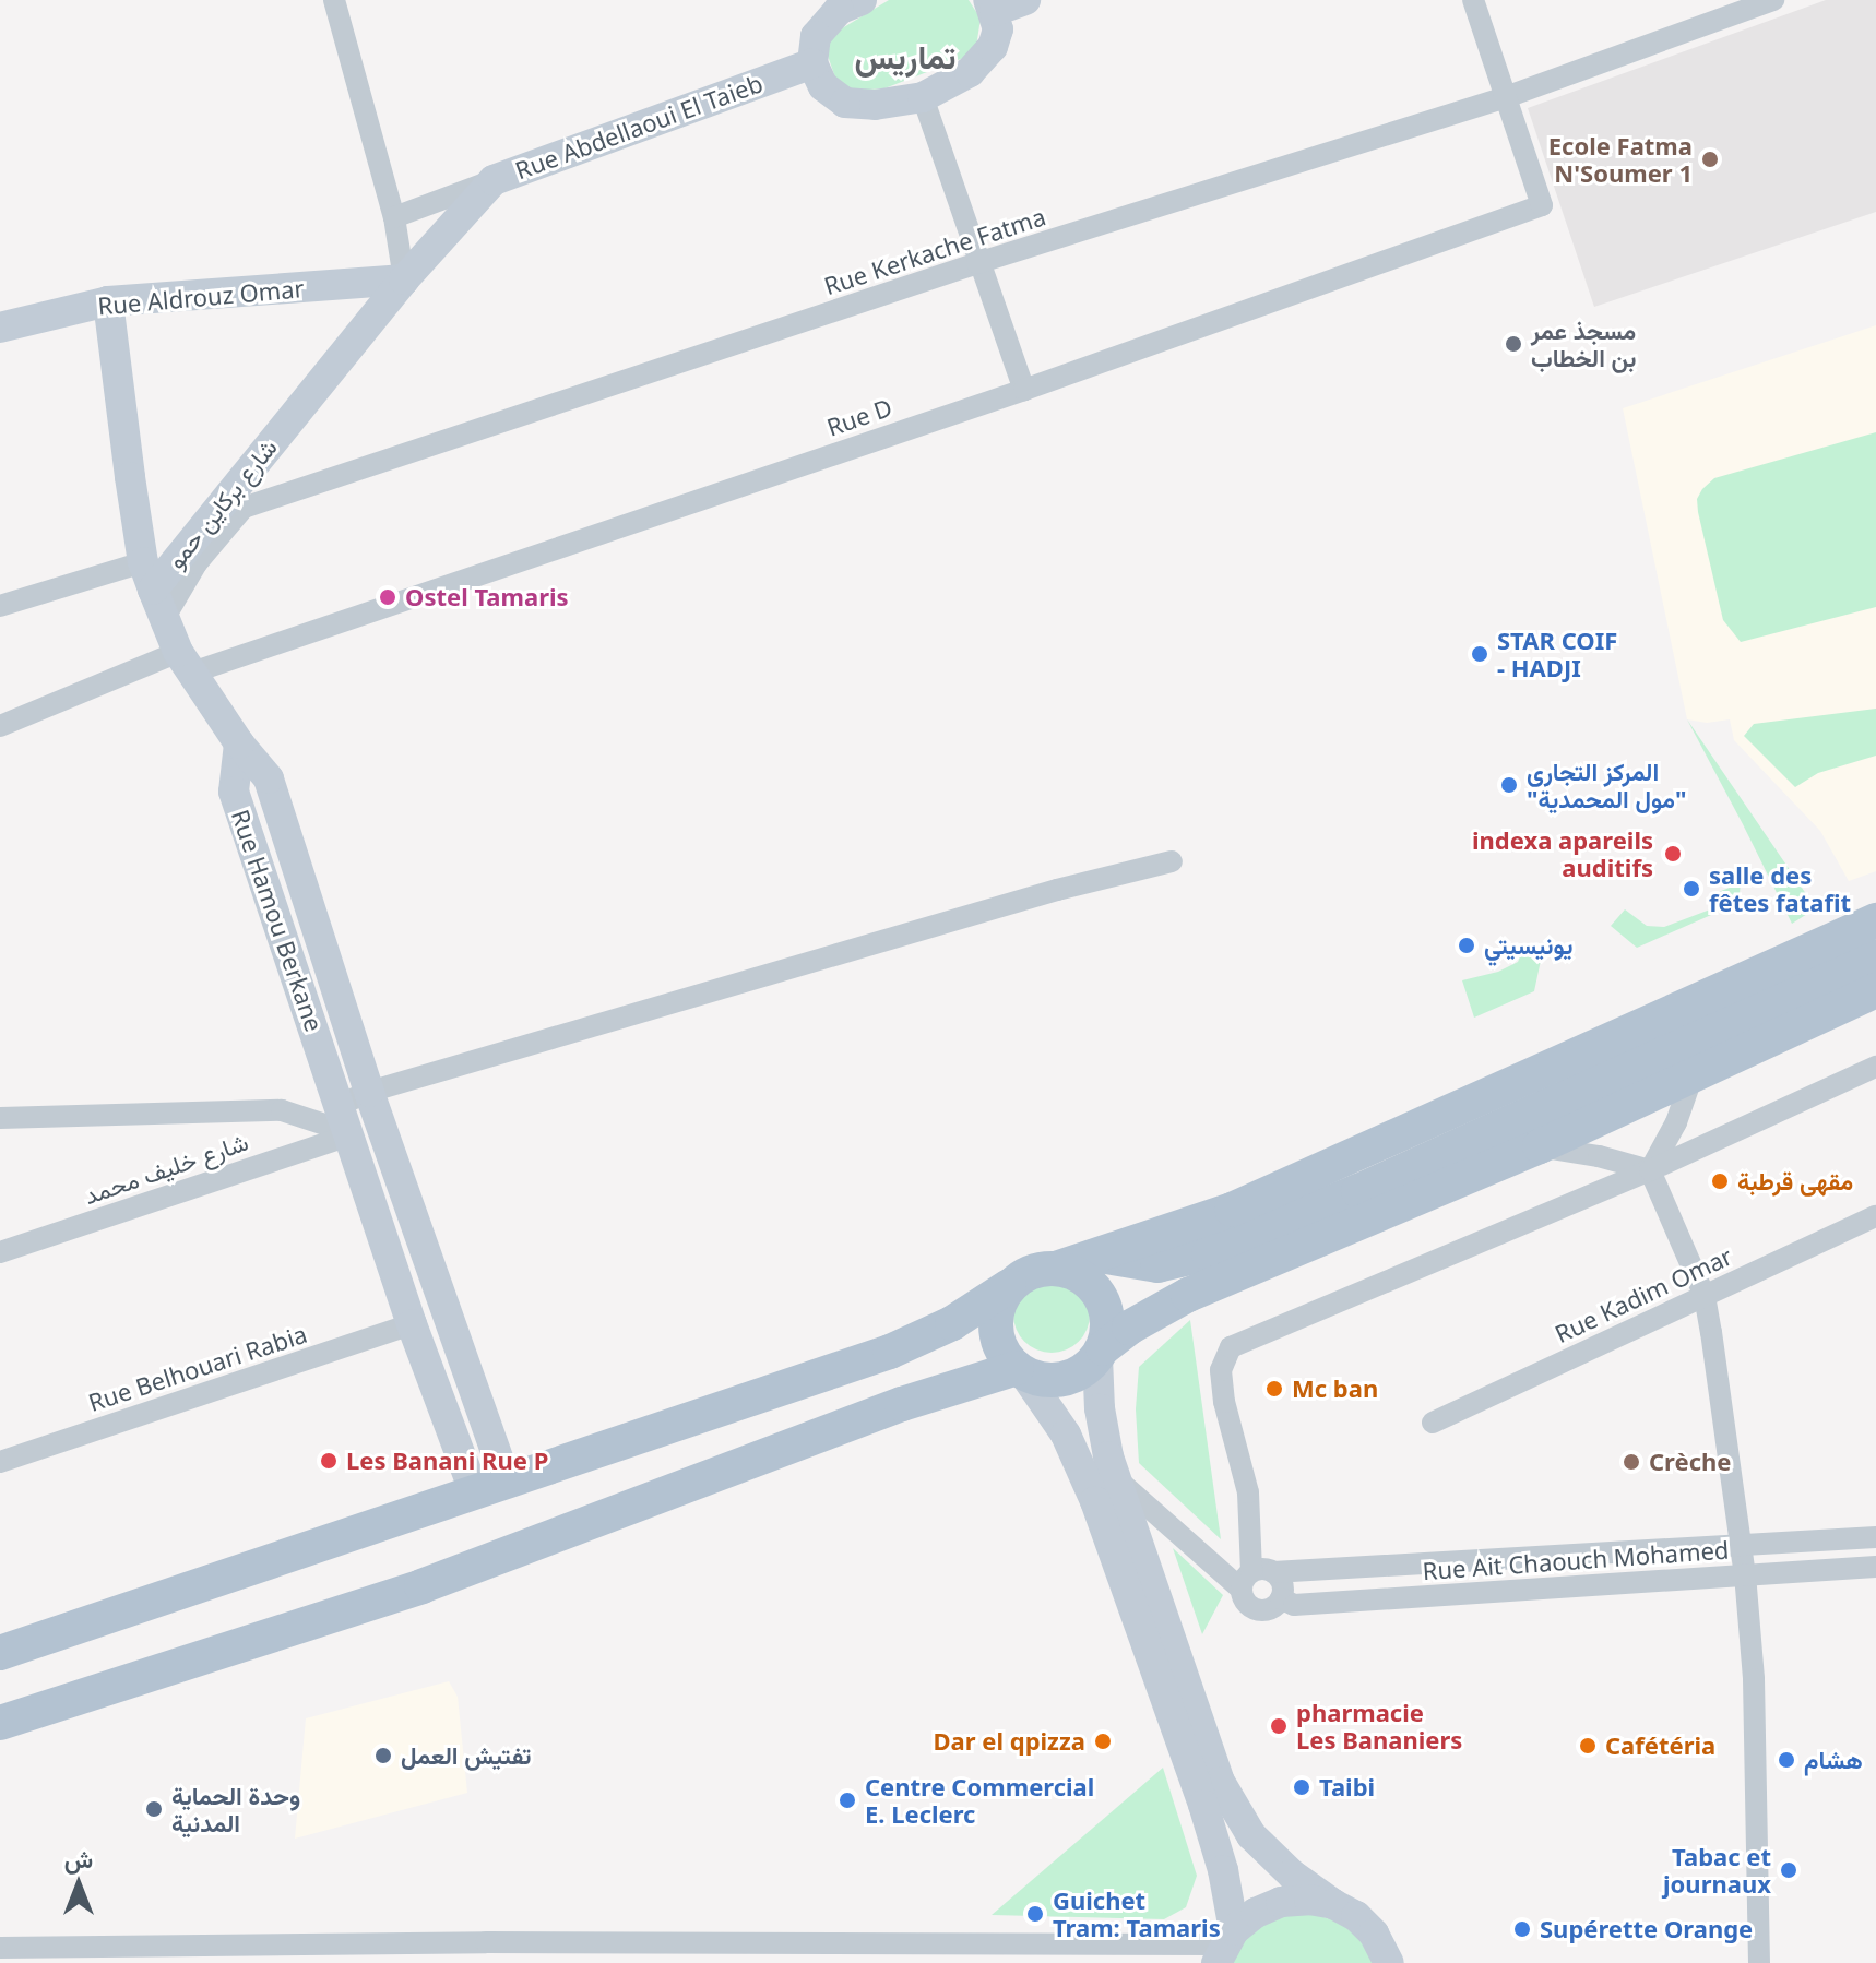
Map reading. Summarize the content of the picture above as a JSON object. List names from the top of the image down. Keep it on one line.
{"streets":{"street":["Rue Abdellaoui El Taieb","Rue Kerkache Fatma","Rue Aldrouz Omar","Rue D","شارع بركاين حمو","Rue Hamou Berkane","شارع خليف محمد","Rue Kadim Omar","Rue Belhouari Rabia","Rue Ait Chaouch Mohamed"]},"crossings":[["Rue Abdellaoui El Taieb","Rue Aldrouz Omar"],["Rue Abdellaoui El Taieb","شارع بركاين حمو"],["Rue Kerkache Fatma","Rue D"],["Rue Kerkache Fatma","شارع بركاين حمو"],["Rue Aldrouz Omar","شارع بركاين حمو"],["Rue D","شارع بركاين حمو"],["شارع بركاين حمو","Rue Hamou Berkane"],["Rue Hamou Berkane","شارع خليف محمد"],["Rue Hamou Berkane","Rue Belhouari Rabia"]],"districts":["تماريس"],"places":["Ecole Fatma N'Soumer 1","مسجذ عمر بن الخطاب","Ostel Tamaris","STAR COIF - HADJI","المركز التجاري \"مول المحمدية\"","indexa apareils auditifs","salle des fêtes fatafit","يونيسيتي","مقهى قرطبة","Mc ban","Les Banani Rue P","Crèche","pharmacie Les Bananiers","Dar el qpizza","Cafétéria","تفتيش العمل","هشام","Taibi","Centre Commercial E. Leclerc","وحدة الحماية المدنية","Tabac et journaux","Guichet Tram: Tamaris","Supérette Orange"],"north":"top"}
